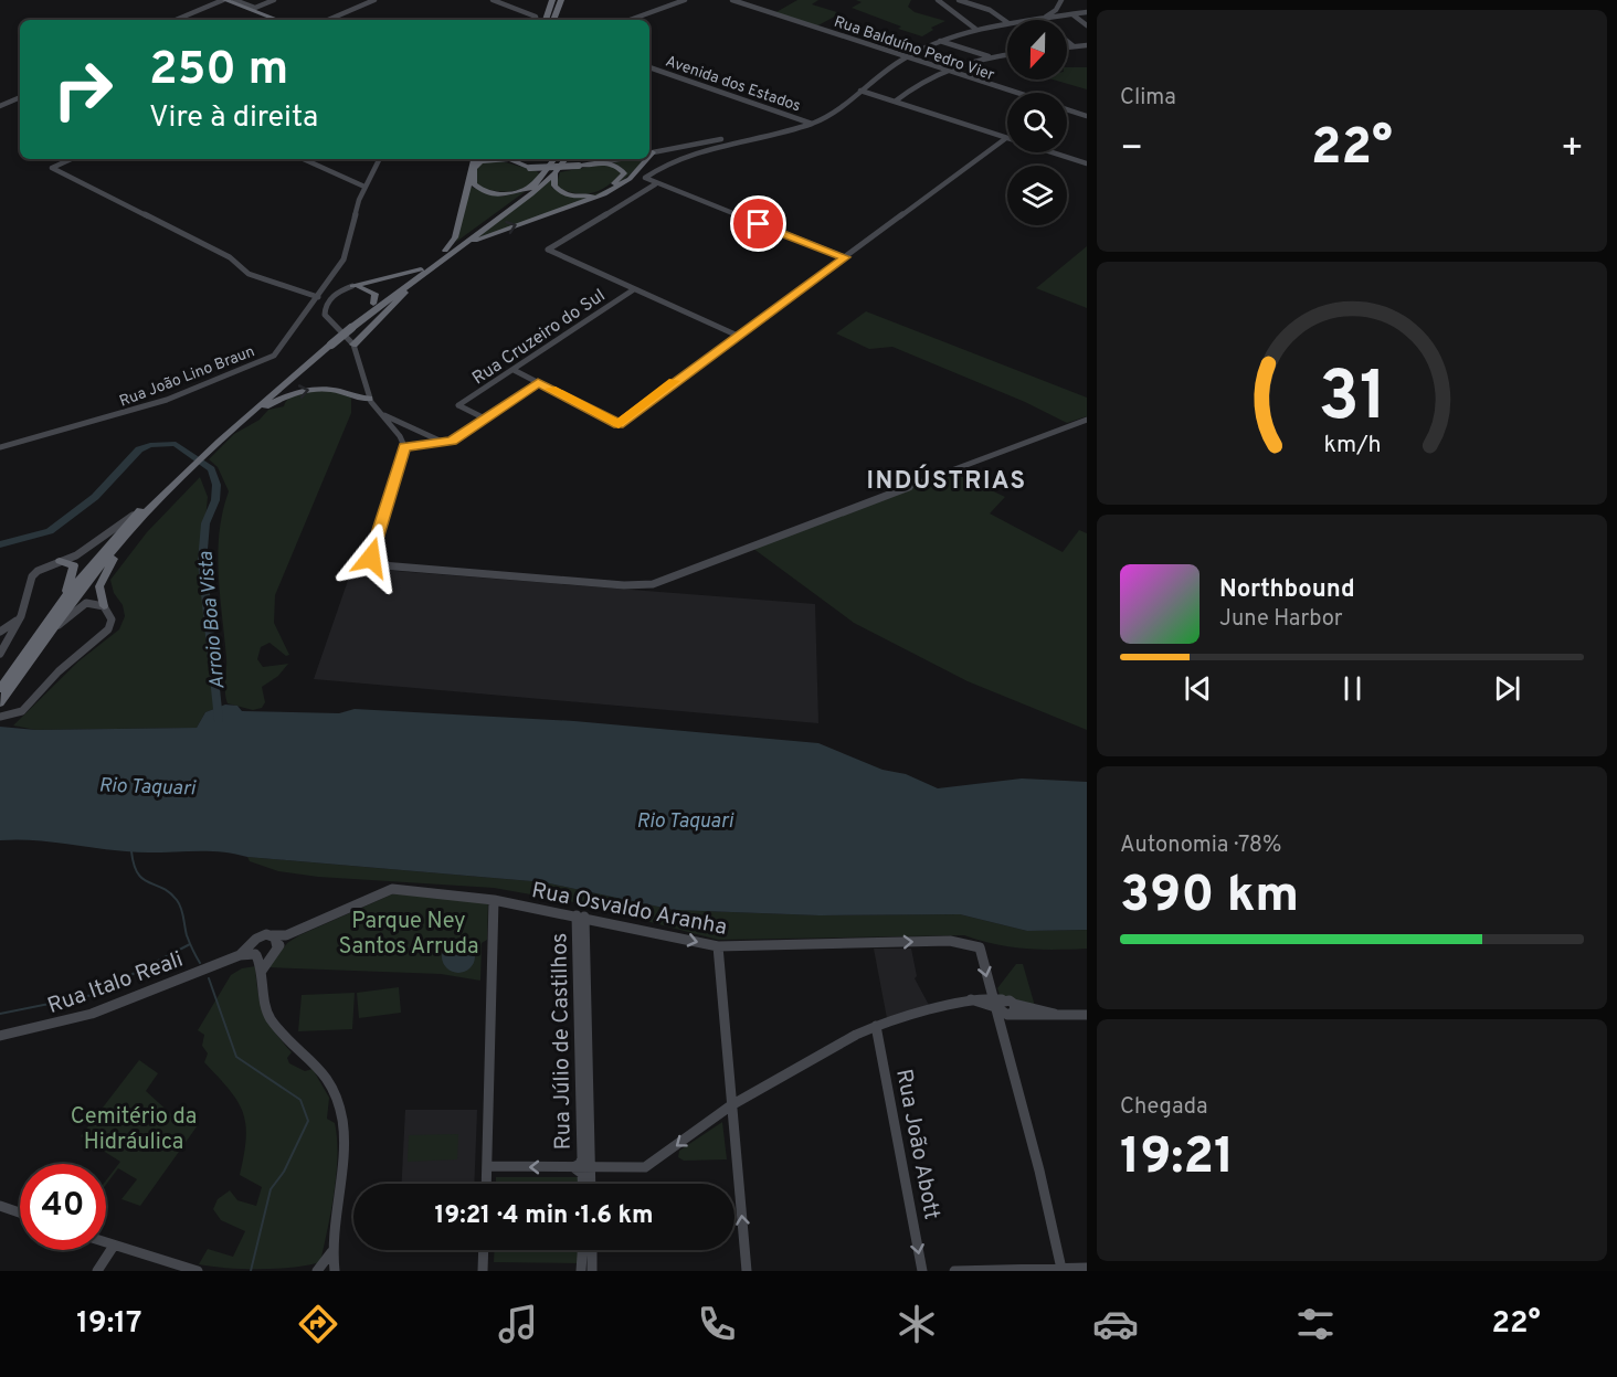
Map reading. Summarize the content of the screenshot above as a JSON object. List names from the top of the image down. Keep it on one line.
{"streets":{"street":["Rua Balduíno Pedro Vier","Avenida dos Estados","Rua Cruzeiro do Sul","Rua João Lino Braun","Rua Osvaldo Aranha","Rua Italo Reali","Rua Júlio de Castilhos","Rua João Abott"]},"crossings":[["Rua Osvaldo Aranha","Rua Júlio de Castilhos"]],"one_way":["Rua Osvaldo Aranha","Rua João Abott"],"districts":["INDÚSTRIAS"],"water":["Arroio Boa Vista","Rio Taquari"],"parks":["Parque Ney Santos Arruda","Cemitério da Hidráulica"],"north":"bottom","page":{"tile":["Clima",["Autonomia · 78%","390 km"],["Chegada","19:21"]],"turn":["250 m","Vire à direita"],"heat":["−","22°","+"],"song":["Northbound","June Harbor"],"limit":"40","trip":"19:21 · 4 min · 1.6 km","tabs":["19:17","22°"],"gauge":["31","km/h"]}}
